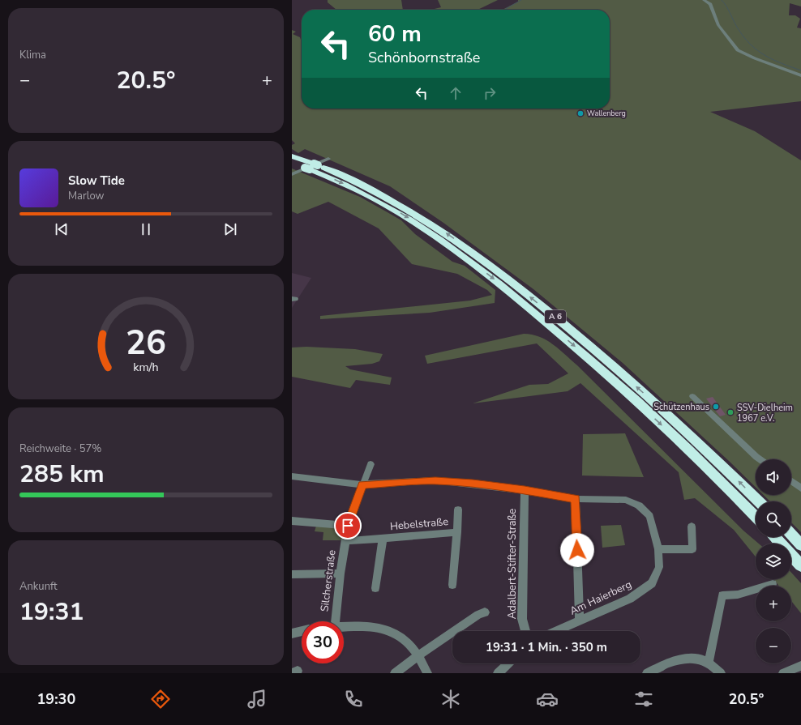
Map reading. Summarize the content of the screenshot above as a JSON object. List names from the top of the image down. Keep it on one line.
{"streets":{"highway":["A 6"],"street":["Hebelstraße","Adalbert-Stifter-Straße","Silcherstraße","Am Haierberg"]},"crossings":[["Hebelstraße","Silcherstraße"],["Adalbert-Stifter-Straße","Am Haierberg"],["Silcherstraße","Am Haierberg"]],"places":["Wallenberg","Schützenhaus","SSV-Dielheim 1967 e.V."],"page":{"tile":["Klima",["Reichweite · 57%","285 km"],["Ankunft","19:31"]],"turn":["60 m","Schönbornstraße"],"heat":["−","20.5°","+"],"song":["Slow Tide","Marlow"],"map_buttons":["+","−"],"limit":"30","trip":"19:31 · 1 Min. · 350 m","tabs":["19:30","20.5°"],"gauge":["26","km/h"]}}
